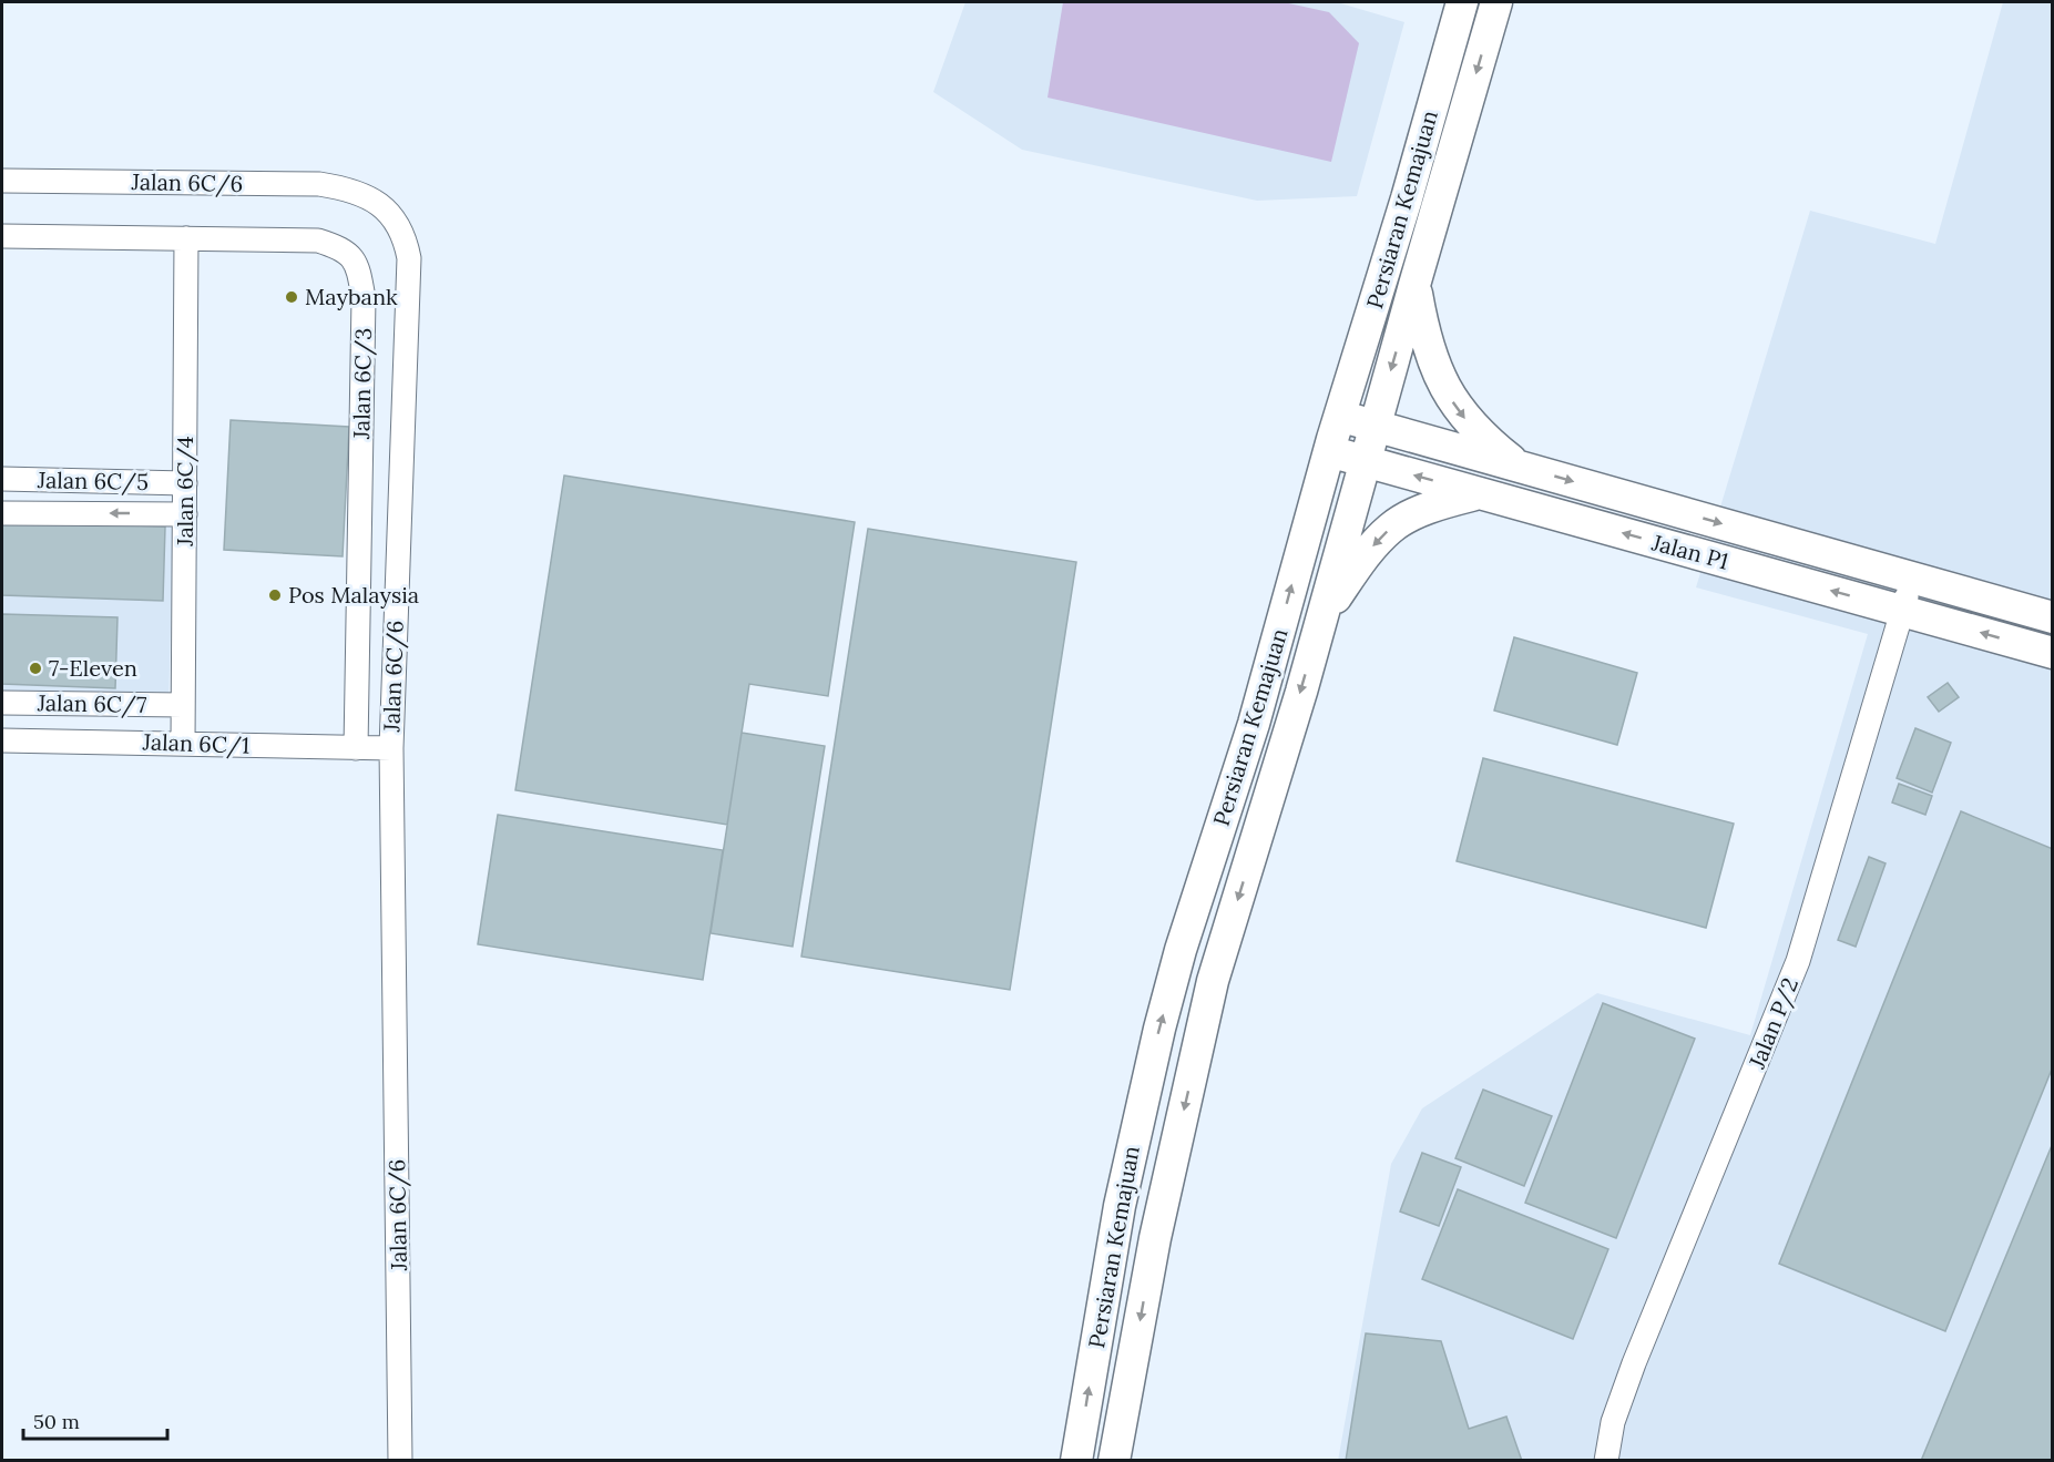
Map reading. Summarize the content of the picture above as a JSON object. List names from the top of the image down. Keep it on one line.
{"streets":{"main road":["Persiaran Kemajuan","Jalan P1"],"street":["Jalan 6C/6","Jalan 6C/3","Jalan 6C/5","Jalan 6C/4","Jalan 6C/7","Jalan 6C/1","Jalan P/2"]},"crossings":[["Jalan 6C/6","Jalan 6C/1"],["Persiaran Kemajuan","Jalan P1"],["Jalan 6C/3","Jalan 6C/4"],["Jalan 6C/3","Jalan 6C/1"],["Jalan 6C/5","Jalan 6C/4"],["Jalan 6C/4","Jalan 6C/7"],["Jalan 6C/4","Jalan 6C/1"],["Jalan P1","Jalan P/2"]],"places":["Maybank","Pos Malaysia","7-Eleven"],"scale_bar":"50 m"}
